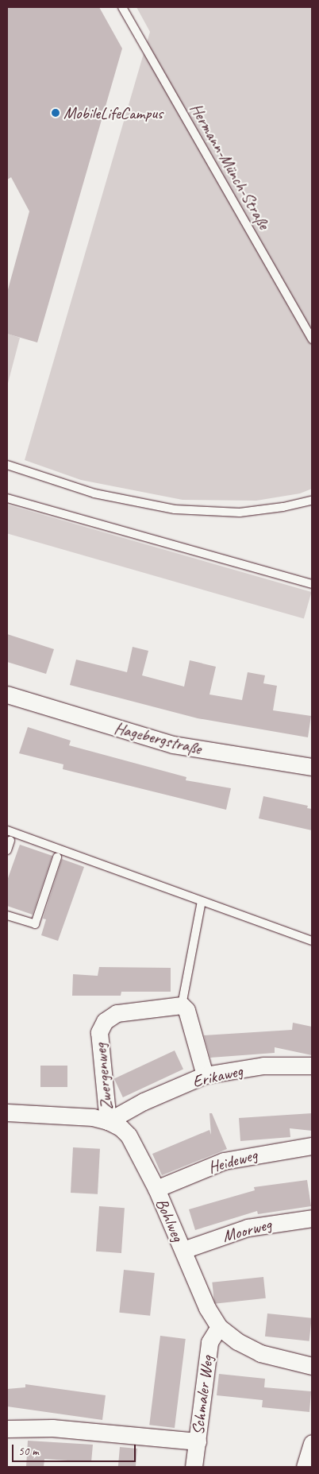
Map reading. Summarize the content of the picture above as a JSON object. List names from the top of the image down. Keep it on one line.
{"streets":{"street":["Hagebergstraße","Erikaweg","Zwergenweg","Heideweg","Bohlweg","Moorweg","Schmaler Weg"],"lane":["Hermann-Münch-Straße"]},"crossings":[["Erikaweg","Zwergenweg"],["Erikaweg","Bohlweg"],["Zwergenweg","Bohlweg"],["Heideweg","Bohlweg"],["Bohlweg","Moorweg"],["Bohlweg","Schmaler Weg"]],"places":["MobileLifeCampus"],"scale_bar":"50 m"}
